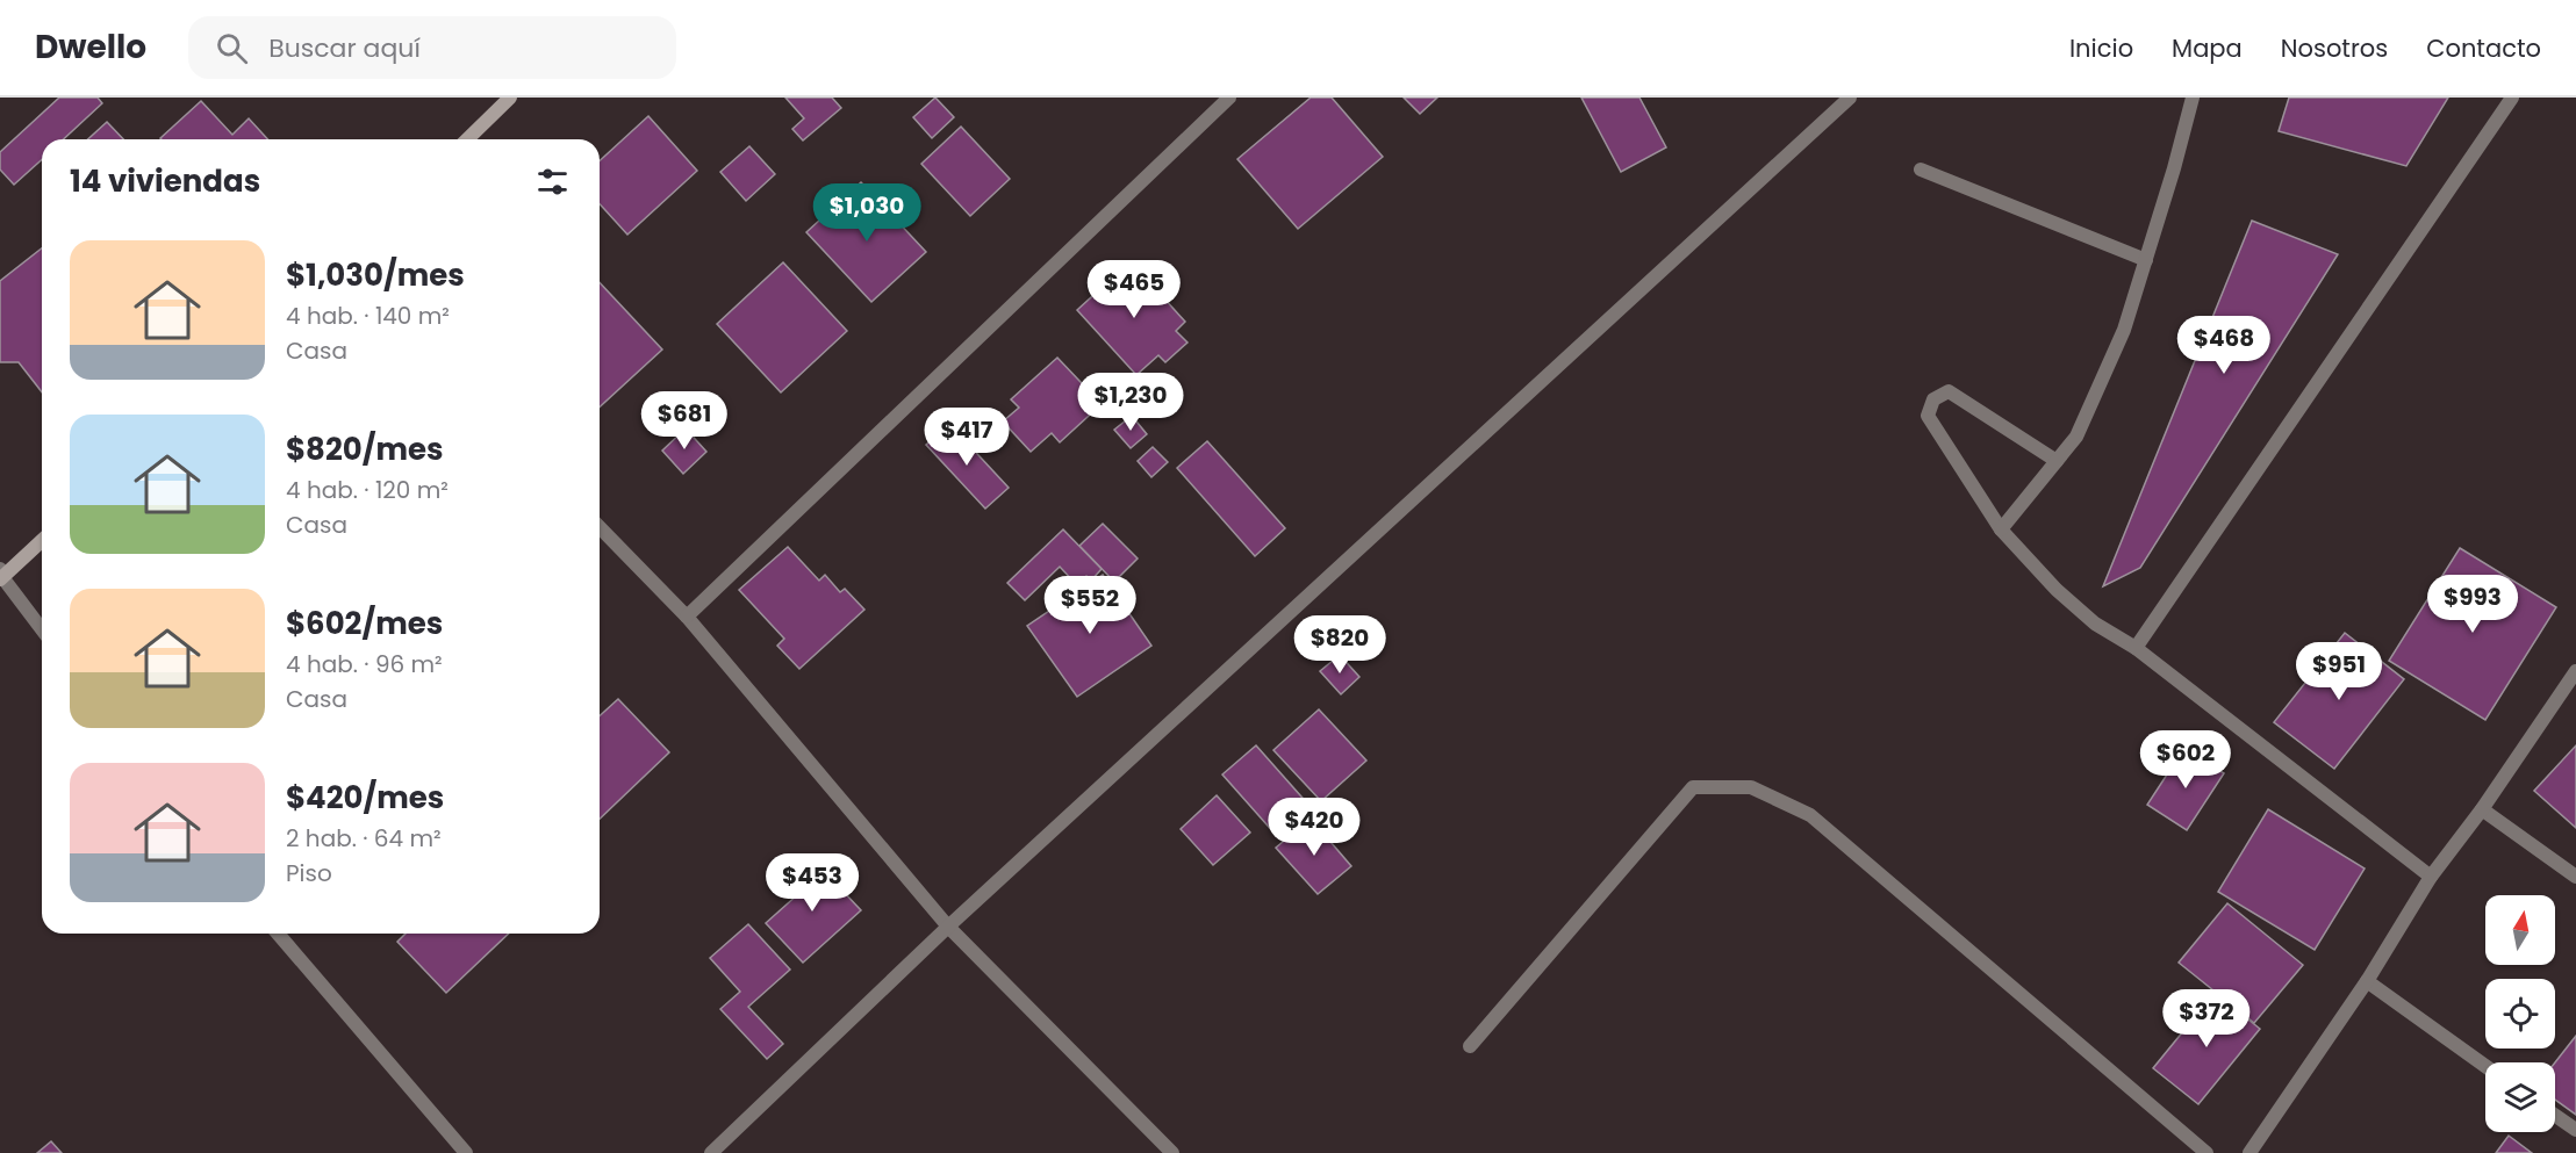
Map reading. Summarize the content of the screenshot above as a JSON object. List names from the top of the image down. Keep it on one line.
{"north":"top","page":{"header":"Dwello","search":"Buscar aquí","nav":["Inicio","Mapa","Nosotros","Contacto"],"heading":"14 viviendas","price":["$1,030","$465","$468","$1,230","$681","$417","$993","$552","$820","$951","$602","$420","$453","$372"],"list":[{"name":"$1,030/mes","note":"4 hab. · 140 m² · Casa"},{"name":"$820/mes","note":"4 hab. · 120 m² · Casa"},{"name":"$602/mes","note":"4 hab. · 96 m² · Casa"},{"name":"$420/mes","note":"2 hab. · 64 m² · Piso"}]}}
